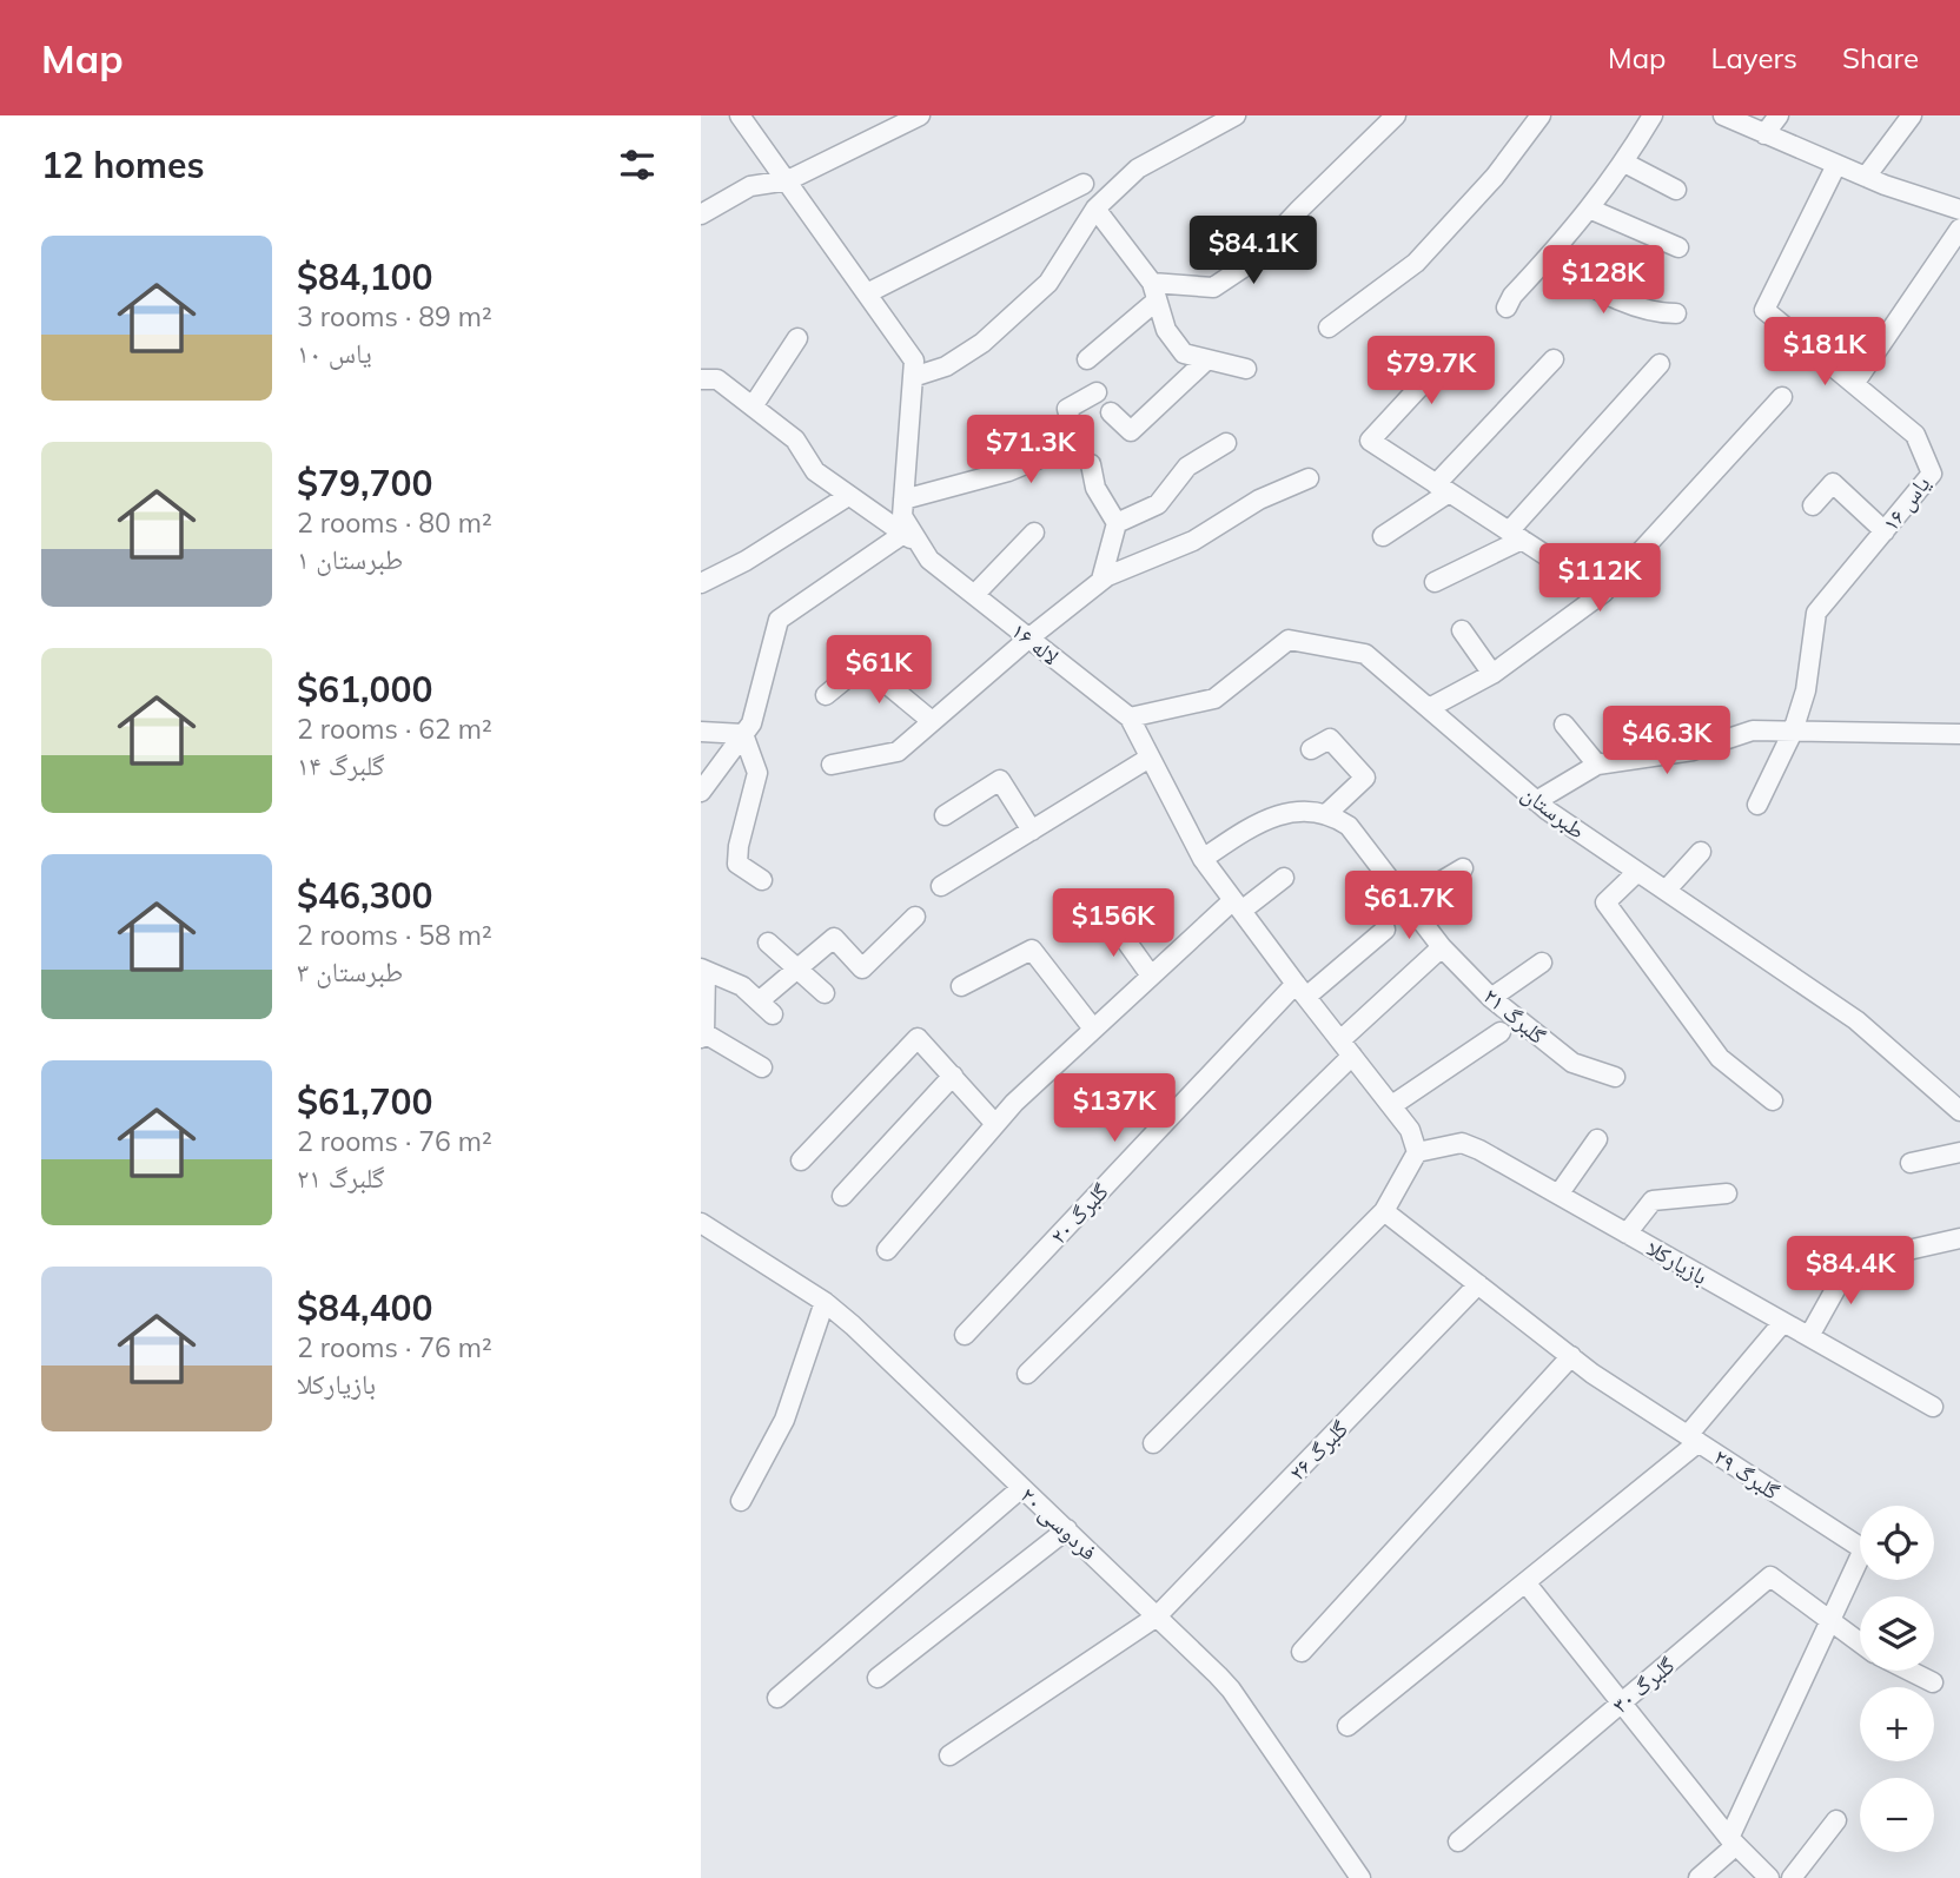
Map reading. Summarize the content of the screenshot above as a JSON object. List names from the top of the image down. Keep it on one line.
{"streets":{"street":["یاس ۱۶","لاله ۱۶","طبرستان","گلبرگ ۲۱","گلبرگ ۲۰","بازیارکلا","گلبرگ ۲۶","گلبرگ ۲۹","فردوسی ۲۰","گلبرگ ۳۰"]},"crossings":[["لاله ۱۶","طبرستان"],["لاله ۱۶","گلبرگ ۲۰"],["لاله ۱۶","بازیارکلا"],["گلبرگ ۲۶","گلبرگ ۲۹"],["گلبرگ ۲۶","فردوسی ۲۰"],["گلبرگ ۲۹","گلبرگ ۳۰"]],"page":{"header":"Map","nav":["Map","Layers","Share"],"heading":"12 homes","list":[{"name":"$84,100","note":"3 rooms · 89 m² · یاس ۱۰"},{"name":"$79,700","note":"2 rooms · 80 m² · طبرستان ۱"},{"name":"$61,000","note":"2 rooms · 62 m² · گلبرگ ۱۴"},{"name":"$46,300","note":"2 rooms · 58 m² · طبرستان ۳"},{"name":"$61,700","note":"2 rooms · 76 m² · گلبرگ ۲۱"},{"name":"$84,400","note":"2 rooms · 76 m² · بازیارکلا"}],"price":["$84.1K","$128K","$181K","$79.7K","$71.3K","$112K","$61K","$46.3K","$61.7K","$156K","$137K","$84.4K"],"map_buttons":["+","−"]}}
